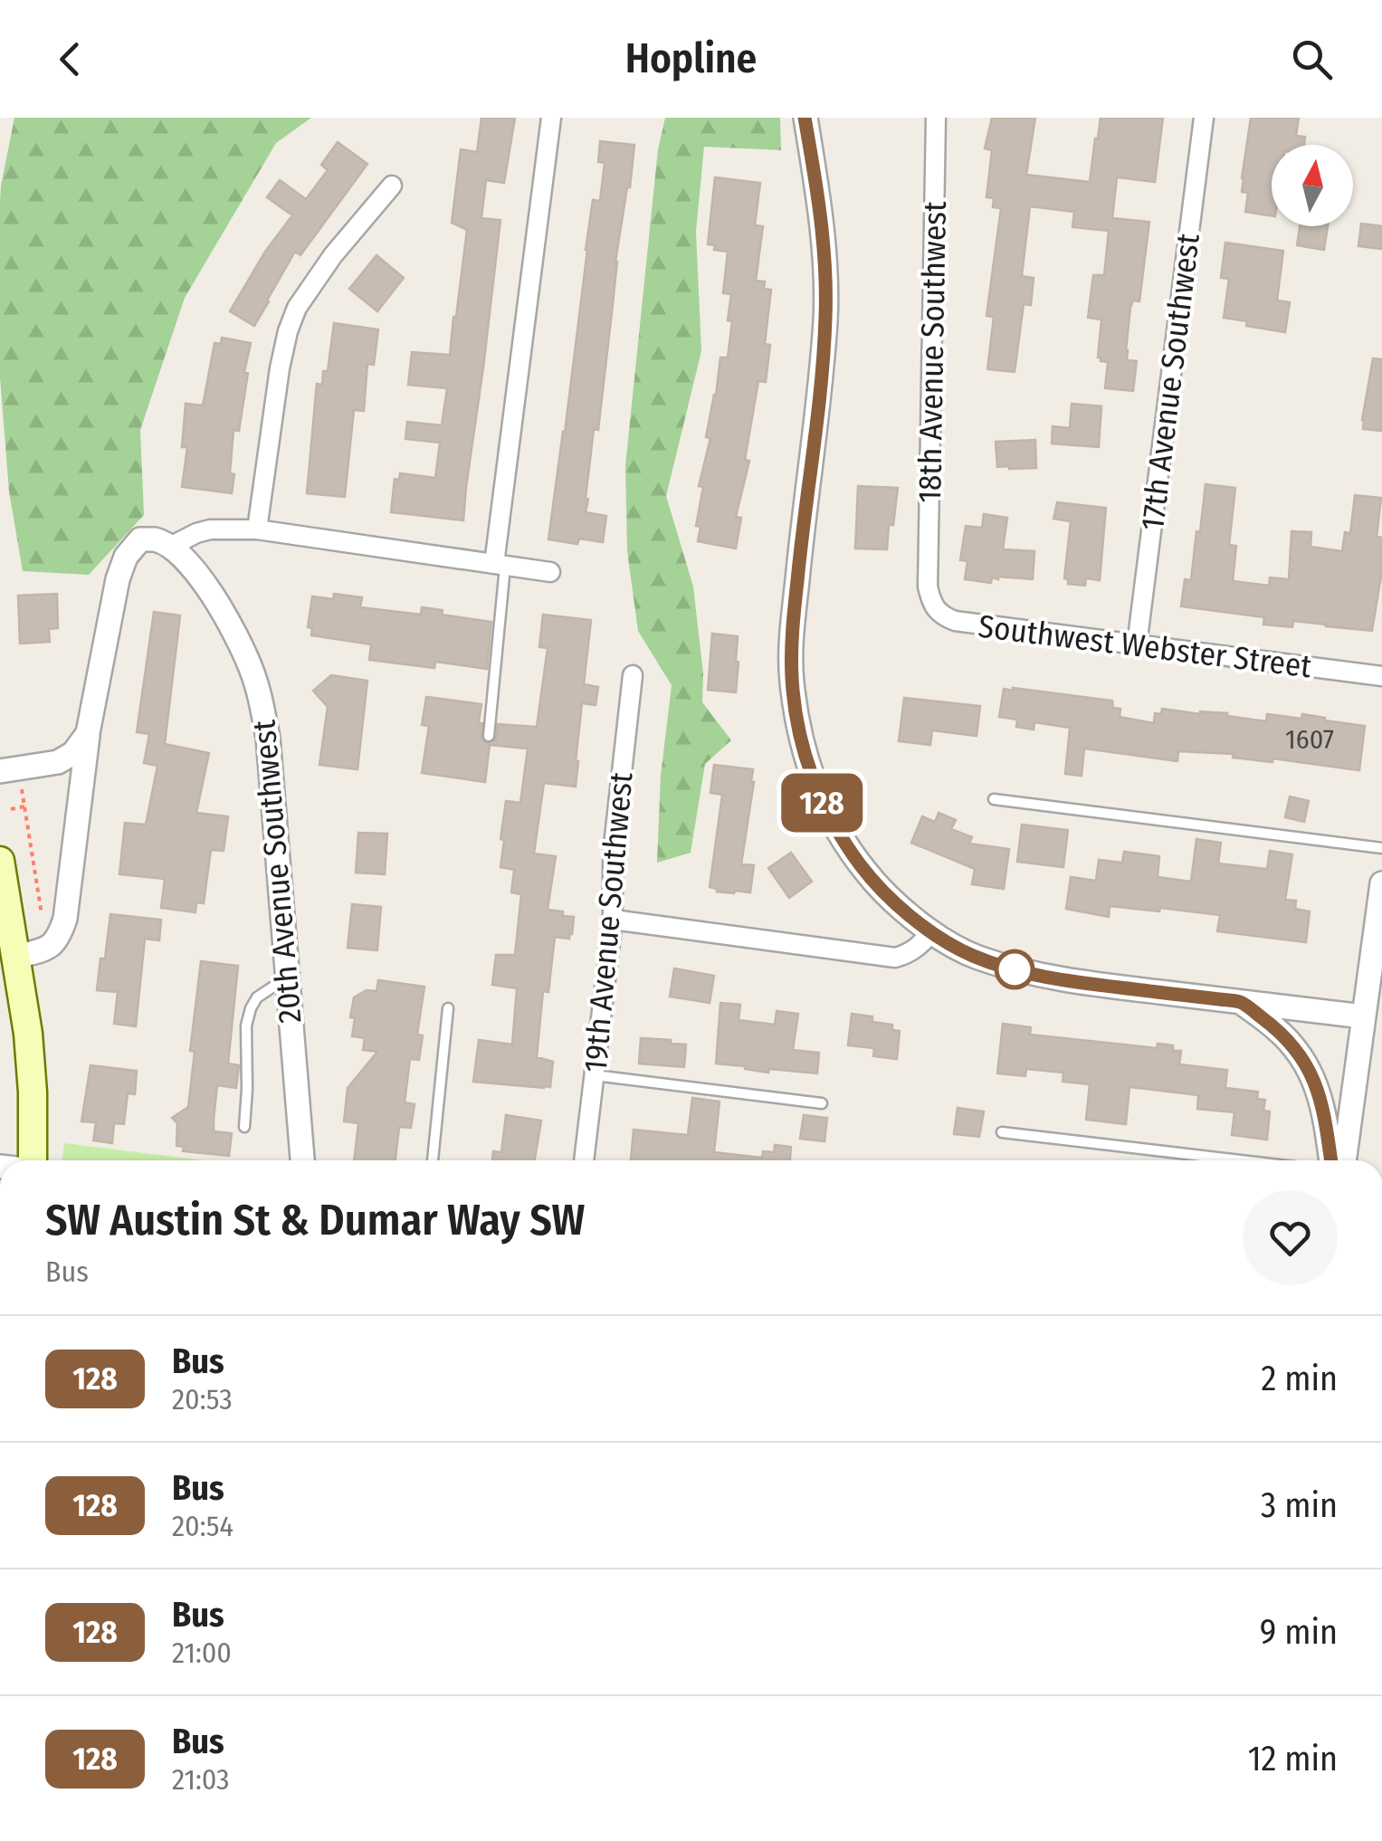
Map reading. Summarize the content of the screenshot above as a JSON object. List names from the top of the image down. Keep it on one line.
{"streets":{"street":["18th Avenue Southwest","17th Avenue Southwest","Southwest Webster Street","20th Avenue Southwest","19th Avenue Southwest"]},"crossings":[["18th Avenue Southwest","Southwest Webster Street"],["17th Avenue Southwest","Southwest Webster Street"]],"lines":["bus line 128"],"house_numbers":["1607"],"north":"top","page":{"header":"Hopline","on_map":"128","heading":["SW Austin St & Dumar Way SW","Bus"],"list":[{"mark":"128","name":"Bus","note":"20:53","value":"2 min"},{"mark":"128","name":"Bus","note":"20:54","value":"3 min"},{"mark":"128","name":"Bus","note":"21:00","value":"9 min"},{"mark":"128","name":"Bus","note":"21:03","value":"12 min"}]}}
